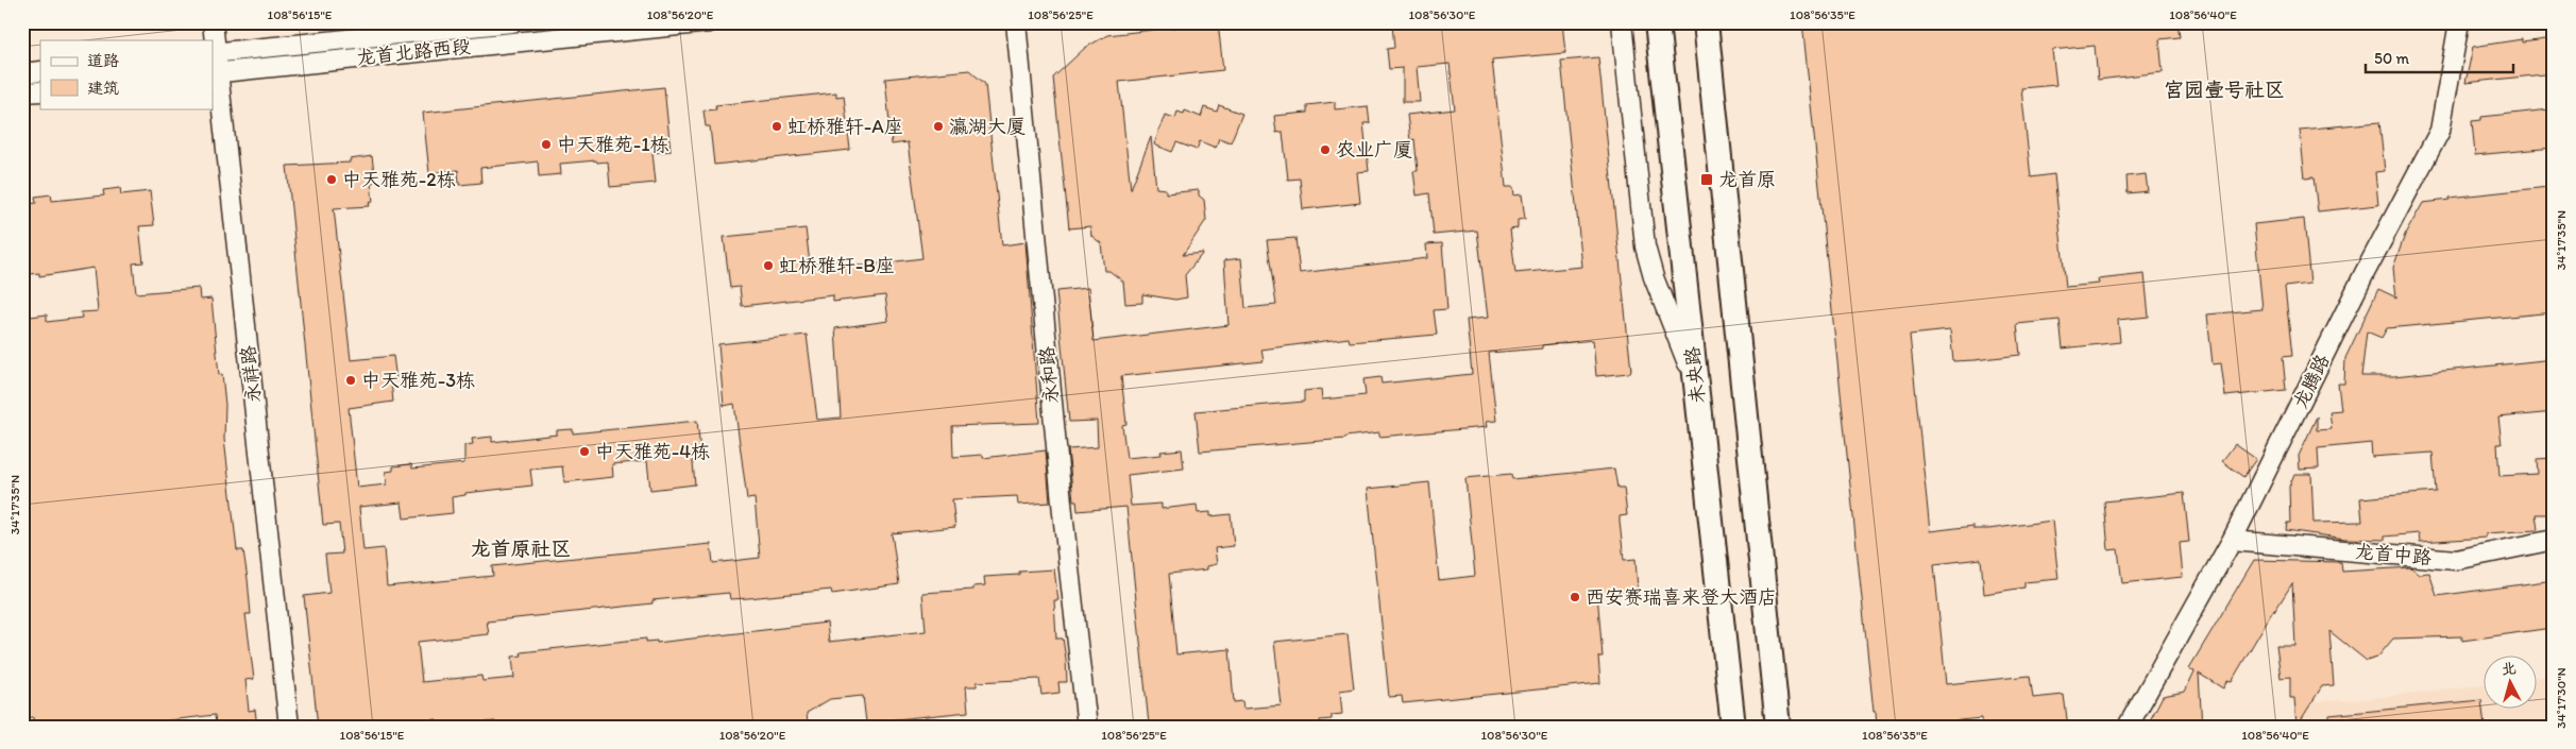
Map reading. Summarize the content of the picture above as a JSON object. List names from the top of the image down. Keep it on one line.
{"streets":{"main road":["未央路"],"street":["龙首北路西段","永祥路","永和路","龙腾路","龙首中路"]},"crossings":[["龙首北路西段","永祥路"],["龙腾路","龙首中路"]],"districts":["宫园壹号社区","龙首原社区"],"places":{"other":["虹桥雅轩-A座","瀛湖大厦","中天雅苑-1栋","农业广厦","中天雅苑-2栋","虹桥雅轩-B座","中天雅苑-3栋","中天雅苑-4栋","西安赛瑞喜来登大酒店"],"transit":["龙首原"]},"legend":["道路","建筑"],"scale_bar":"50 m","north":"top","coordinates":["108°56'15\"E","108°56'20\"E","108°56'25\"E","108°56'30\"E","108°56'35\"E","108°56'40\"E","34°17'35\"N","34°17'30\"N"]}
